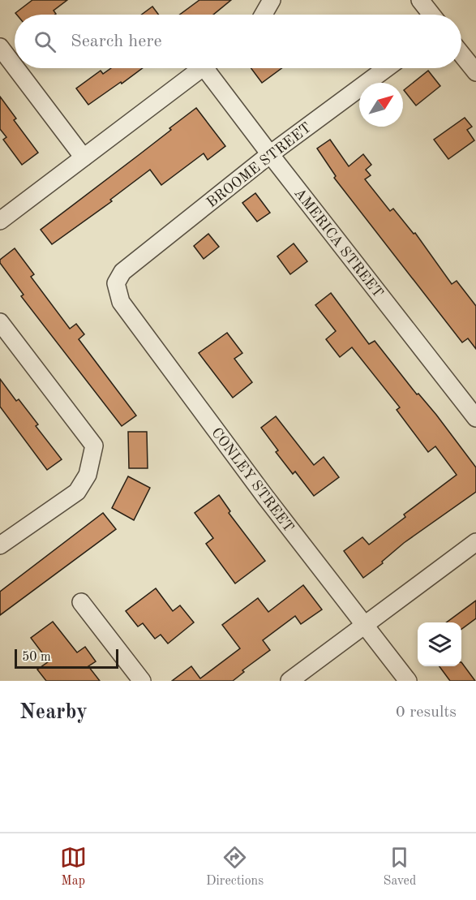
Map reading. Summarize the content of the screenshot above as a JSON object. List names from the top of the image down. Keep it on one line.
{"streets":{"street":["BROOME STREET","AMERICA STREET","CONLEY STREET"]},"crossings":[["BROOME STREET","AMERICA STREET"],["BROOME STREET","CONLEY STREET"]],"scale_bar":"50 m","north":"top right","page":{"search":"Search here","scale":"50 m","heading":["Nearby","0 results"],"nav":["Map","Directions","Saved"]}}
